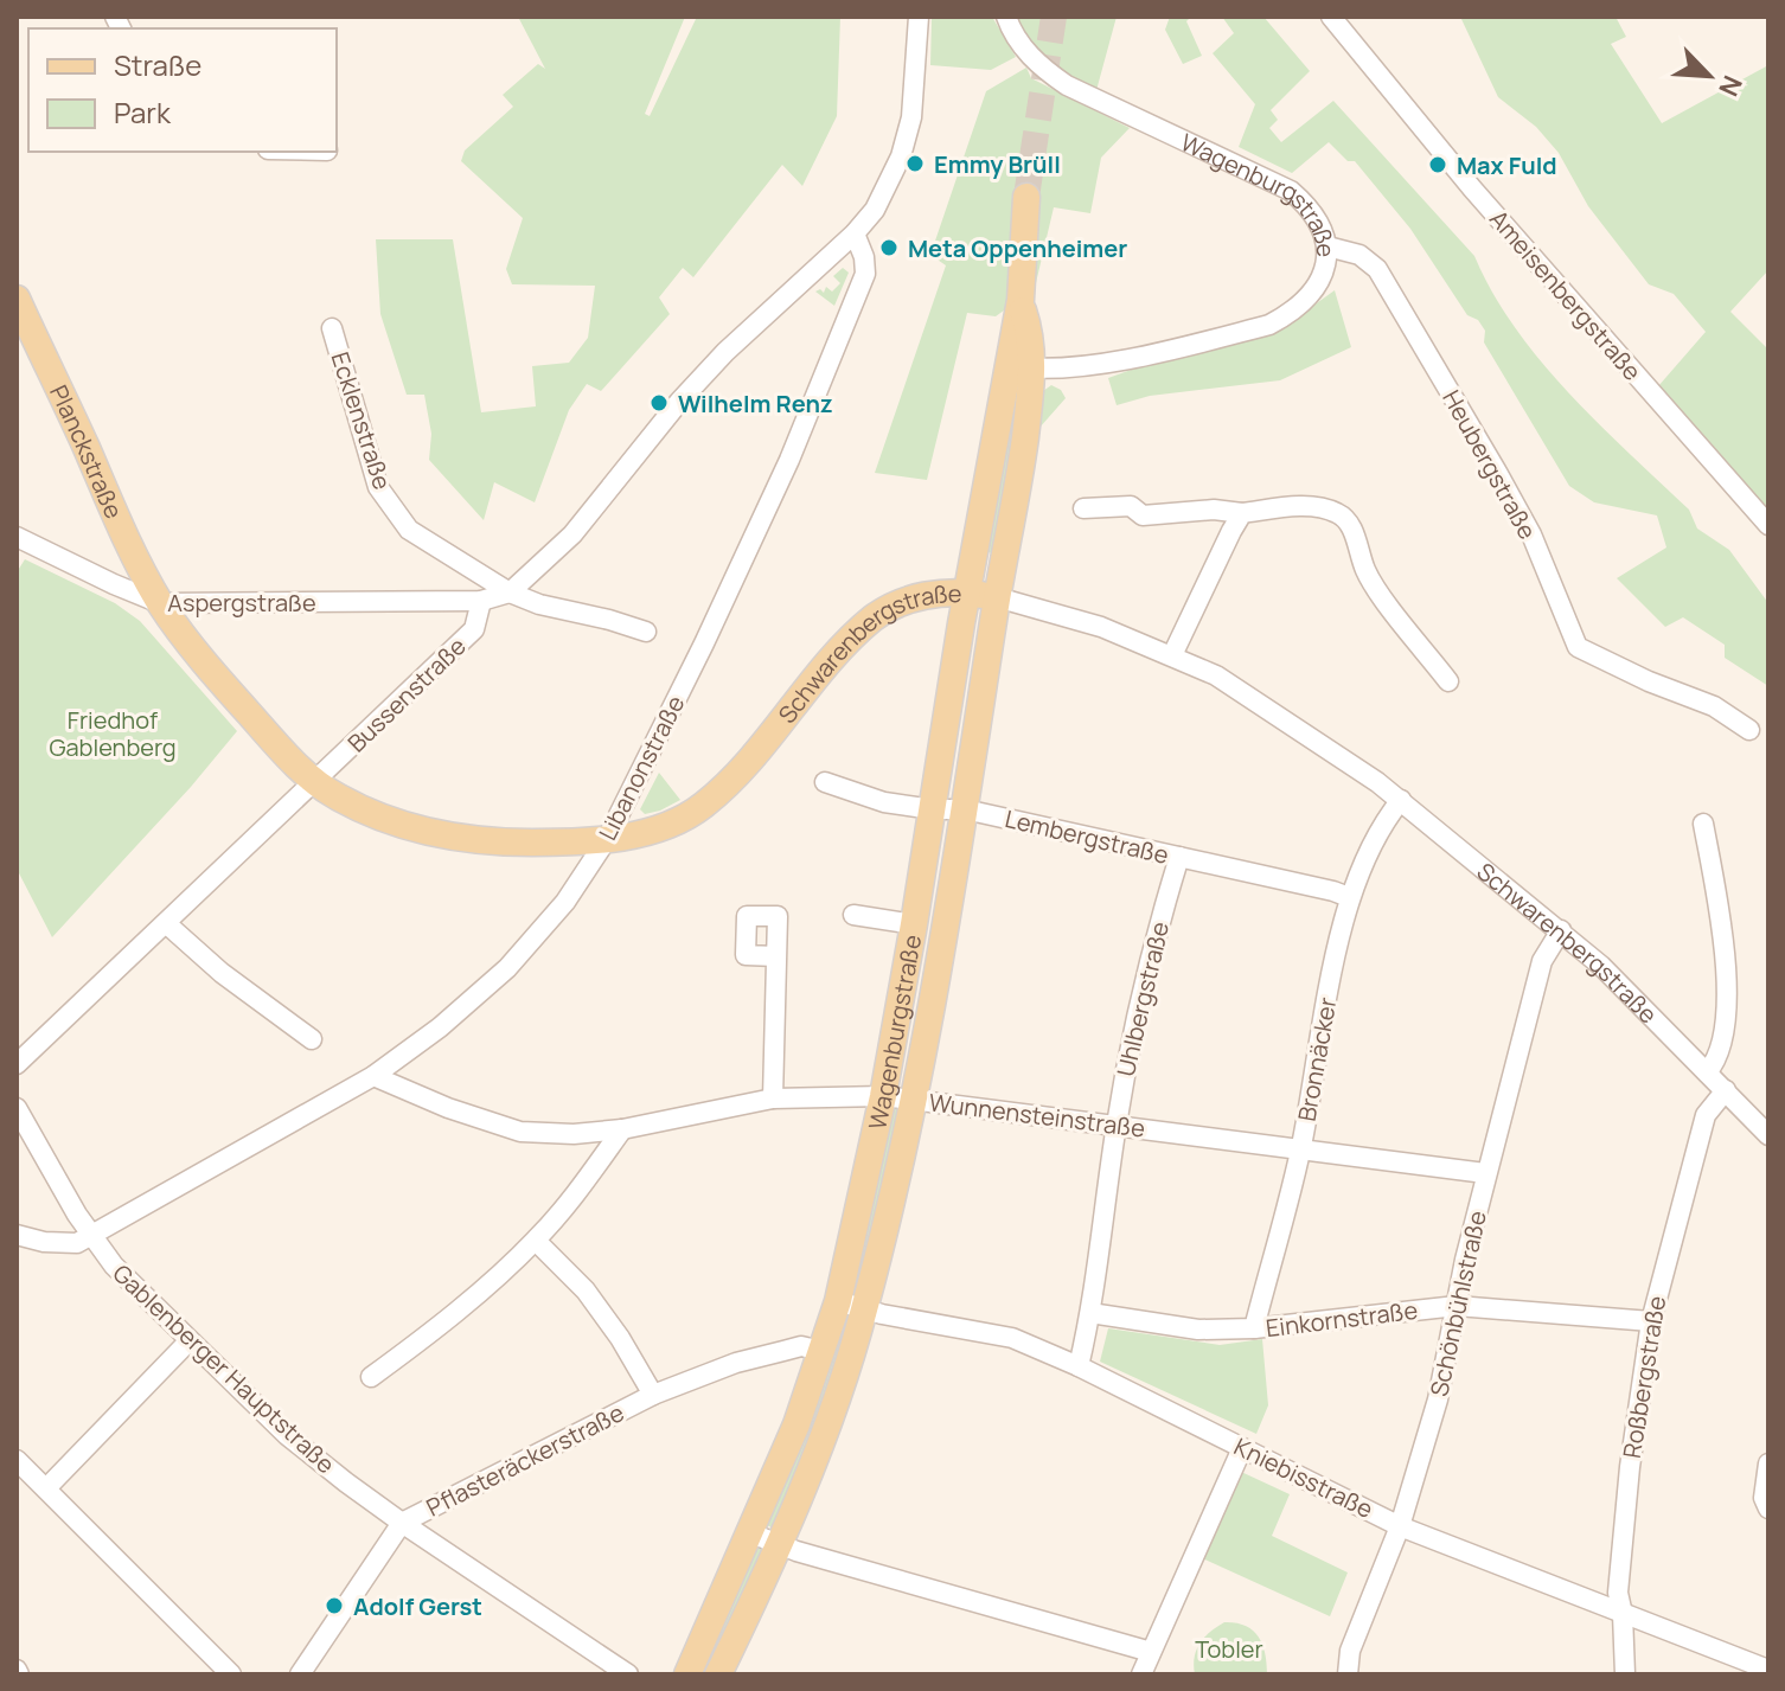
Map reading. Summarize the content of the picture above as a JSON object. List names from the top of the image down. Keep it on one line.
{"streets":{"main road":["Wagenburgstraße","Planckstraße","Schwarenbergstraße"],"street":["Ameisenbergstraße","Ecklenstraße","Heubergstraße","Aspergstraße","Bussenstraße","Libanonstraße","Lembergstraße","Uhlbergstraße","Bronnäcker","Wunnensteinstraße","Schönbühlstraße","Einkornstraße","Gablenberger Hauptstraße","Roßbergstraße","Pflasteräckerstraße","Kniebisstraße"]},"crossings":[["Wagenburgstraße","Heubergstraße"],["Wagenburgstraße","Schwarenbergstraße"],["Wagenburgstraße","Lembergstraße"],["Wagenburgstraße","Wunnensteinstraße"],["Wagenburgstraße","Pflasteräckerstraße"],["Wagenburgstraße","Kniebisstraße"],["Planckstraße","Aspergstraße"],["Planckstraße","Schwarenbergstraße"],["Aspergstraße","Schwarenbergstraße"],["Aspergstraße","Bussenstraße"],["Schwarenbergstraße","Bussenstraße"],["Schwarenbergstraße","Libanonstraße"],["Schwarenbergstraße","Bronnäcker"],["Schwarenbergstraße","Schönbühlstraße"],["Schwarenbergstraße","Roßbergstraße"],["Libanonstraße","Wunnensteinstraße"],["Libanonstraße","Gablenberger Hauptstraße"],["Lembergstraße","Uhlbergstraße"],["Lembergstraße","Bronnäcker"],["Uhlbergstraße","Wunnensteinstraße"],["Uhlbergstraße","Einkornstraße"],["Uhlbergstraße","Kniebisstraße"],["Bronnäcker","Wunnensteinstraße"],["Bronnäcker","Einkornstraße"],["Wunnensteinstraße","Schönbühlstraße"],["Schönbühlstraße","Einkornstraße"],["Schönbühlstraße","Kniebisstraße"],["Einkornstraße","Roßbergstraße"],["Gablenberger Hauptstraße","Pflasteräckerstraße"],["Roßbergstraße","Kniebisstraße"]],"parks":["Friedhof Gablenberg","Tobler"],"places":["Emmy Brüll","Max Fuld","Meta Oppenheimer","Wilhelm Renz","Adolf Gerst"],"legend":["Straße","Park"],"north":"bottom right"}
